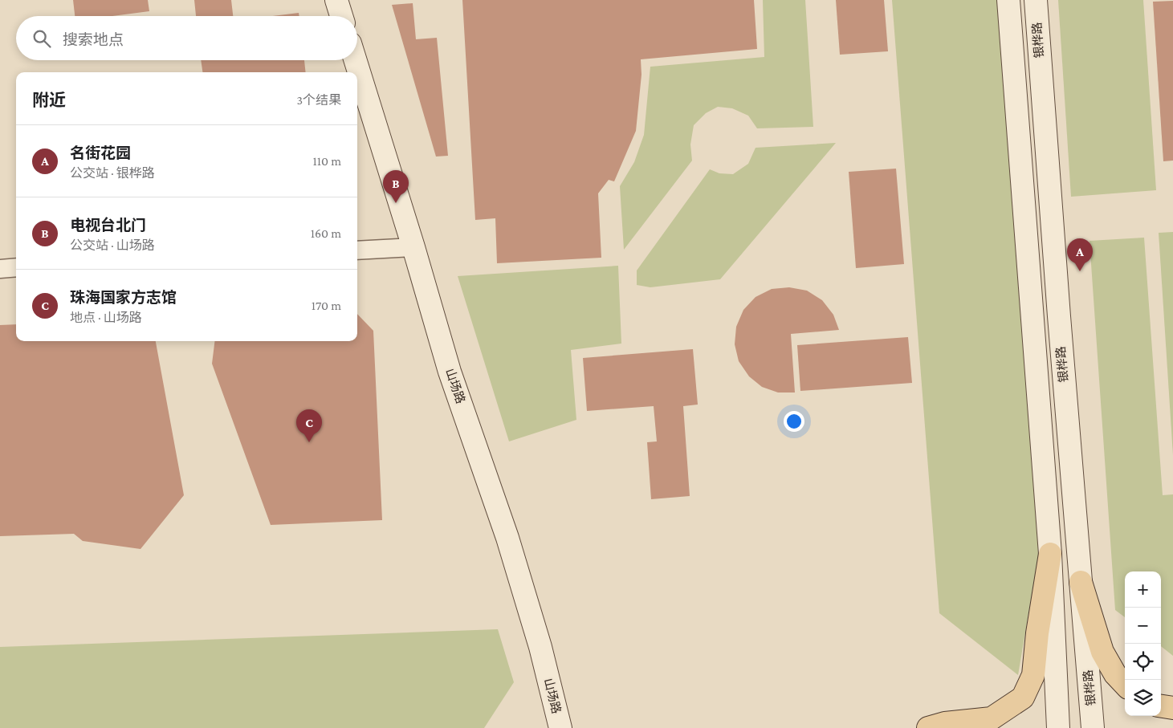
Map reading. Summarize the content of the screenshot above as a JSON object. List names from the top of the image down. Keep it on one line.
{"streets":{"main road":["银桦路","山场路"]},"page":{"search":"搜索地点","heading":["附近","3个结果"],"list":[{"mark":"A","name":"名街花园","note":"公交站 · 银桦路","value":"110 m"},{"mark":"B","name":"电视台北门","note":"公交站 · 山场路","value":"160 m"},{"mark":"C","name":"珠海国家方志馆","note":"地点 · 山场路","value":"170 m"}],"pins":["B","A","C"],"map_buttons":["+","−"]}}
